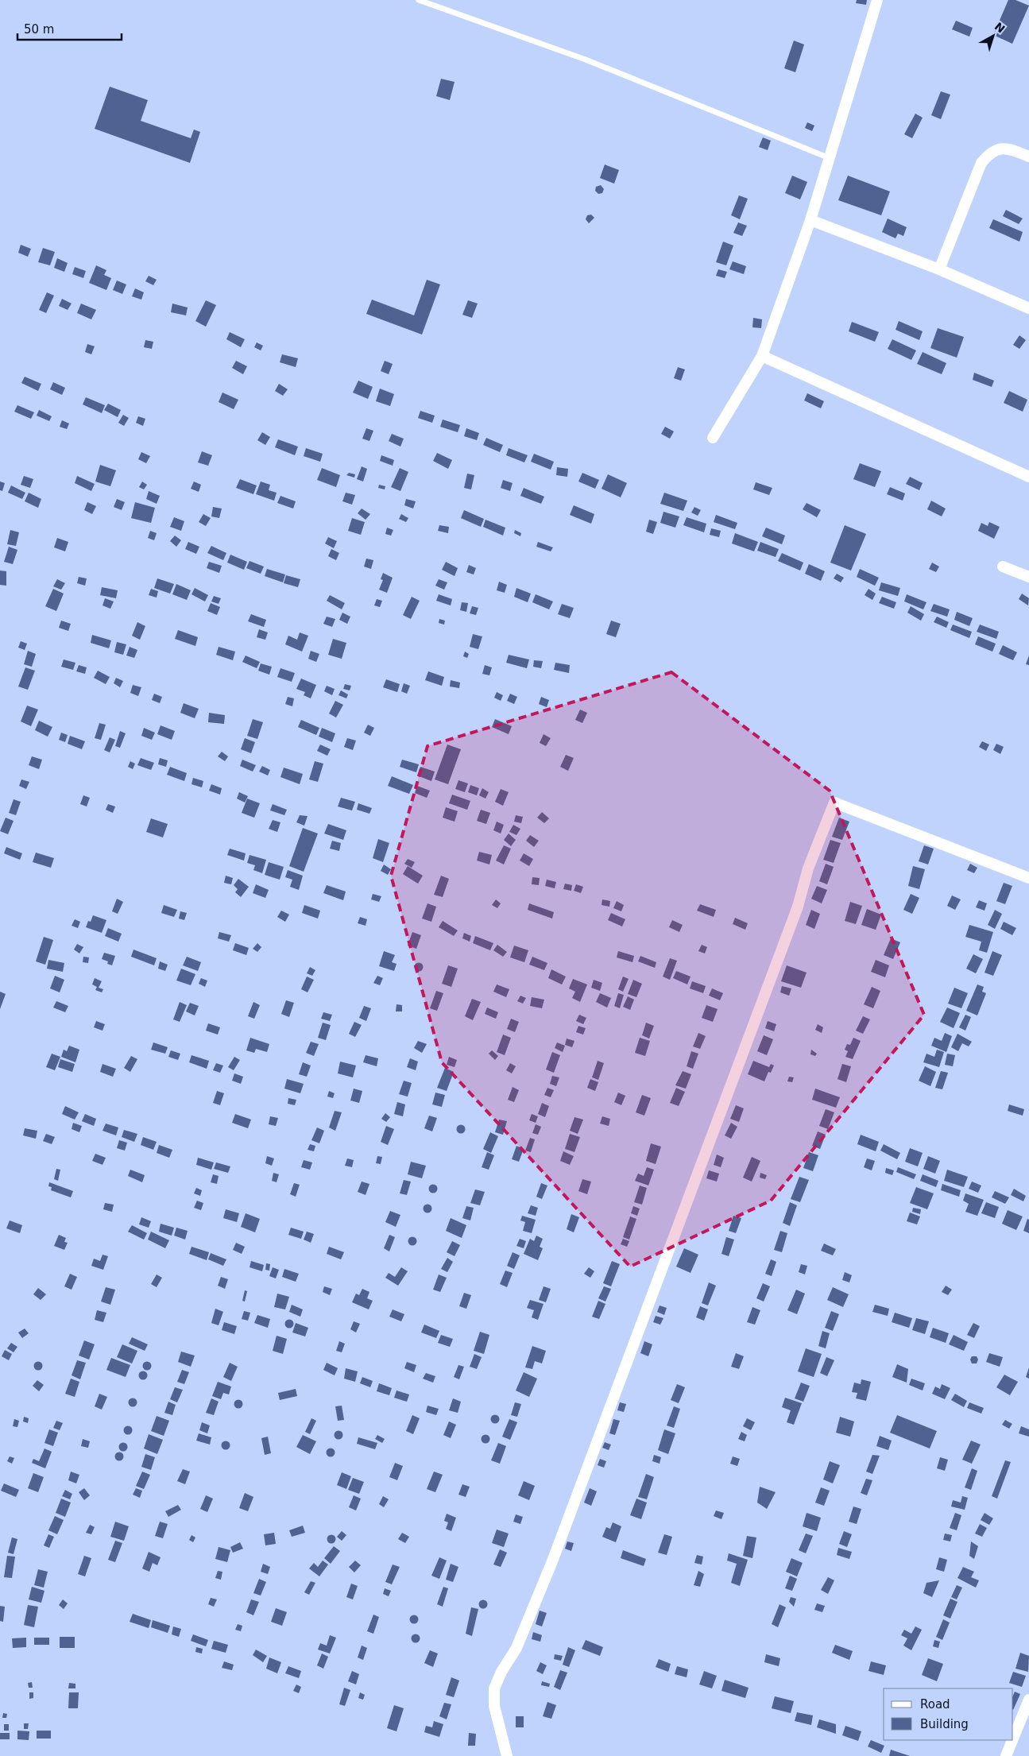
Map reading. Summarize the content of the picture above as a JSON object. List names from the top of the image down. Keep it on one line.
{"legend":["Road","Building"],"scale_bar":"50 m","north":"top right"}
